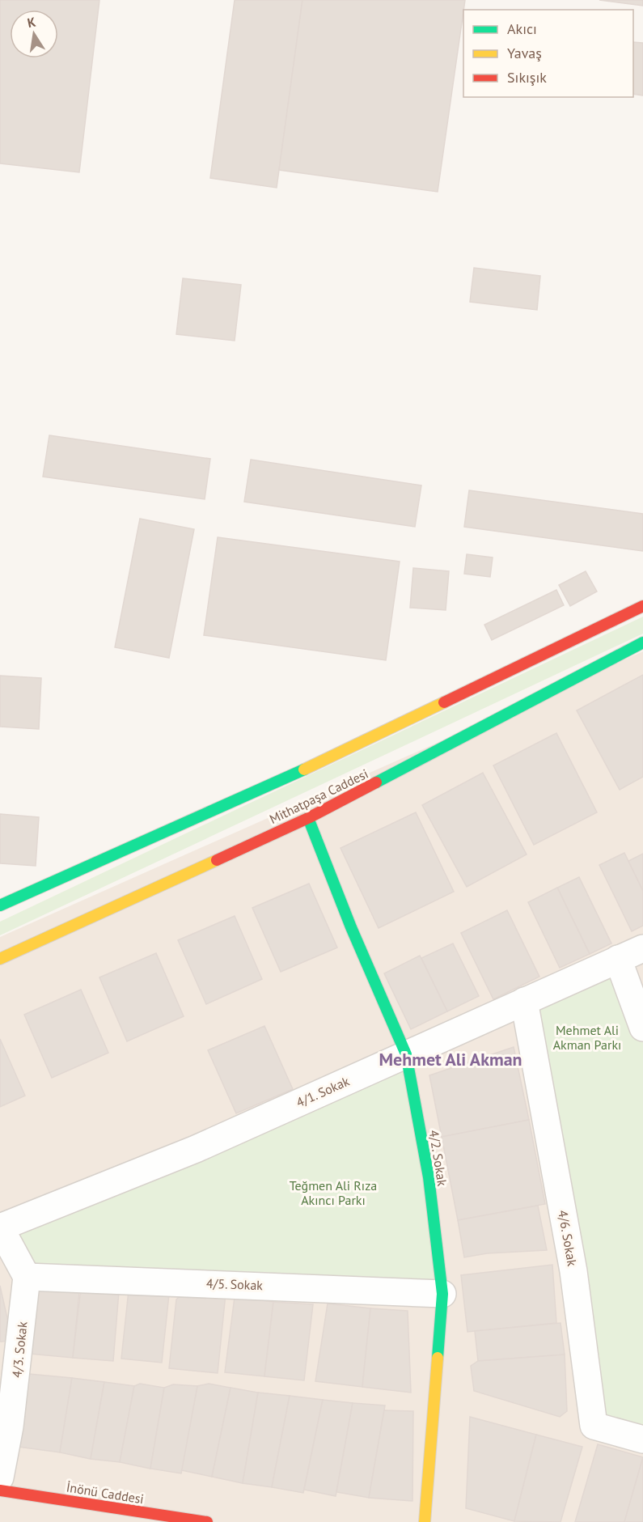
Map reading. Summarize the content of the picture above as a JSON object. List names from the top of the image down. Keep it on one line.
{"streets":{"main road":["Mithatpaşa Caddesi","4/2. Sokak","İnönü Caddesi"],"street":["4/1. Sokak","4/6. Sokak","4/5. Sokak","4/3. Sokak"]},"crossings":[["Mithatpaşa Caddesi","4/2. Sokak"],["4/1. Sokak","4/2. Sokak"],["4/1. Sokak","4/6. Sokak"],["4/2. Sokak","4/5. Sokak"],["4/5. Sokak","4/3. Sokak"]],"districts":["Mehmet Ali Akman"],"parks":["Mehmet Ali Akman Parkı","Teğmen Ali Rıza Akıncı Parkı"],"legend":["Akıcı","Yavaş","Sıkışık"],"north":"top"}
